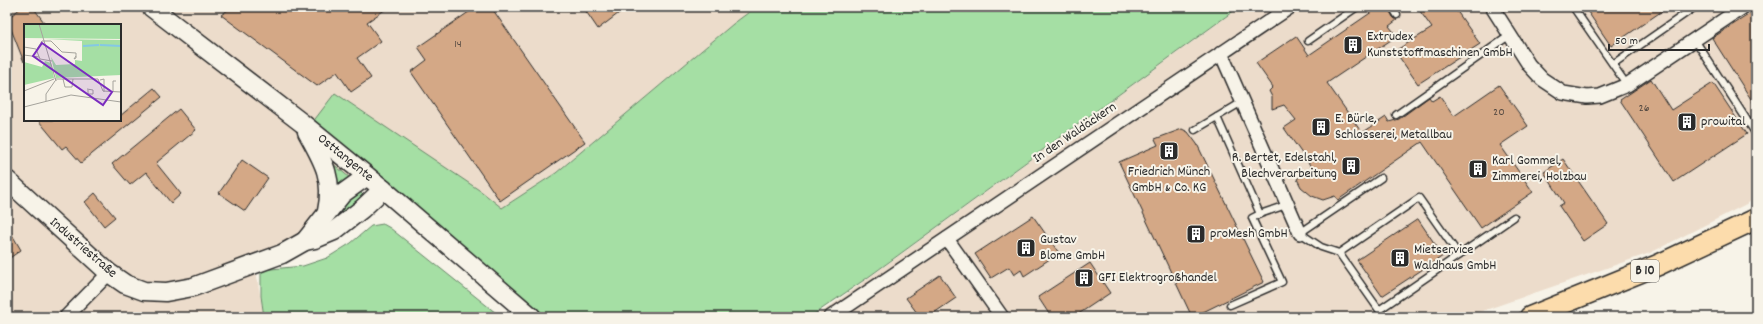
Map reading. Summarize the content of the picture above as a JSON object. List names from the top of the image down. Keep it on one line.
{"streets":{"main road":["Osttangente","Industriestraße","B 10"],"street":["In den Waldäckern"]},"crossings":[["Osttangente","Industriestraße"]],"places":{"building":["Extrudex Kunststoffmaschinen GmbH","prowital","E. Bürle, Schlosserei, Metallbau","Friedrich Münch GmbH & Co. KG","R. Bertet, Edelstahl, Blechverarbeitung","Karl Gommel, Zimmerei, Holzbau","proMesh GmbH","Gustav Blome GmbH","Mietservice Waldhaus GmbH","GFI Elektrogroßhandel"]},"house_numbers":["14","26","20"],"scale_bar":"50 m"}
